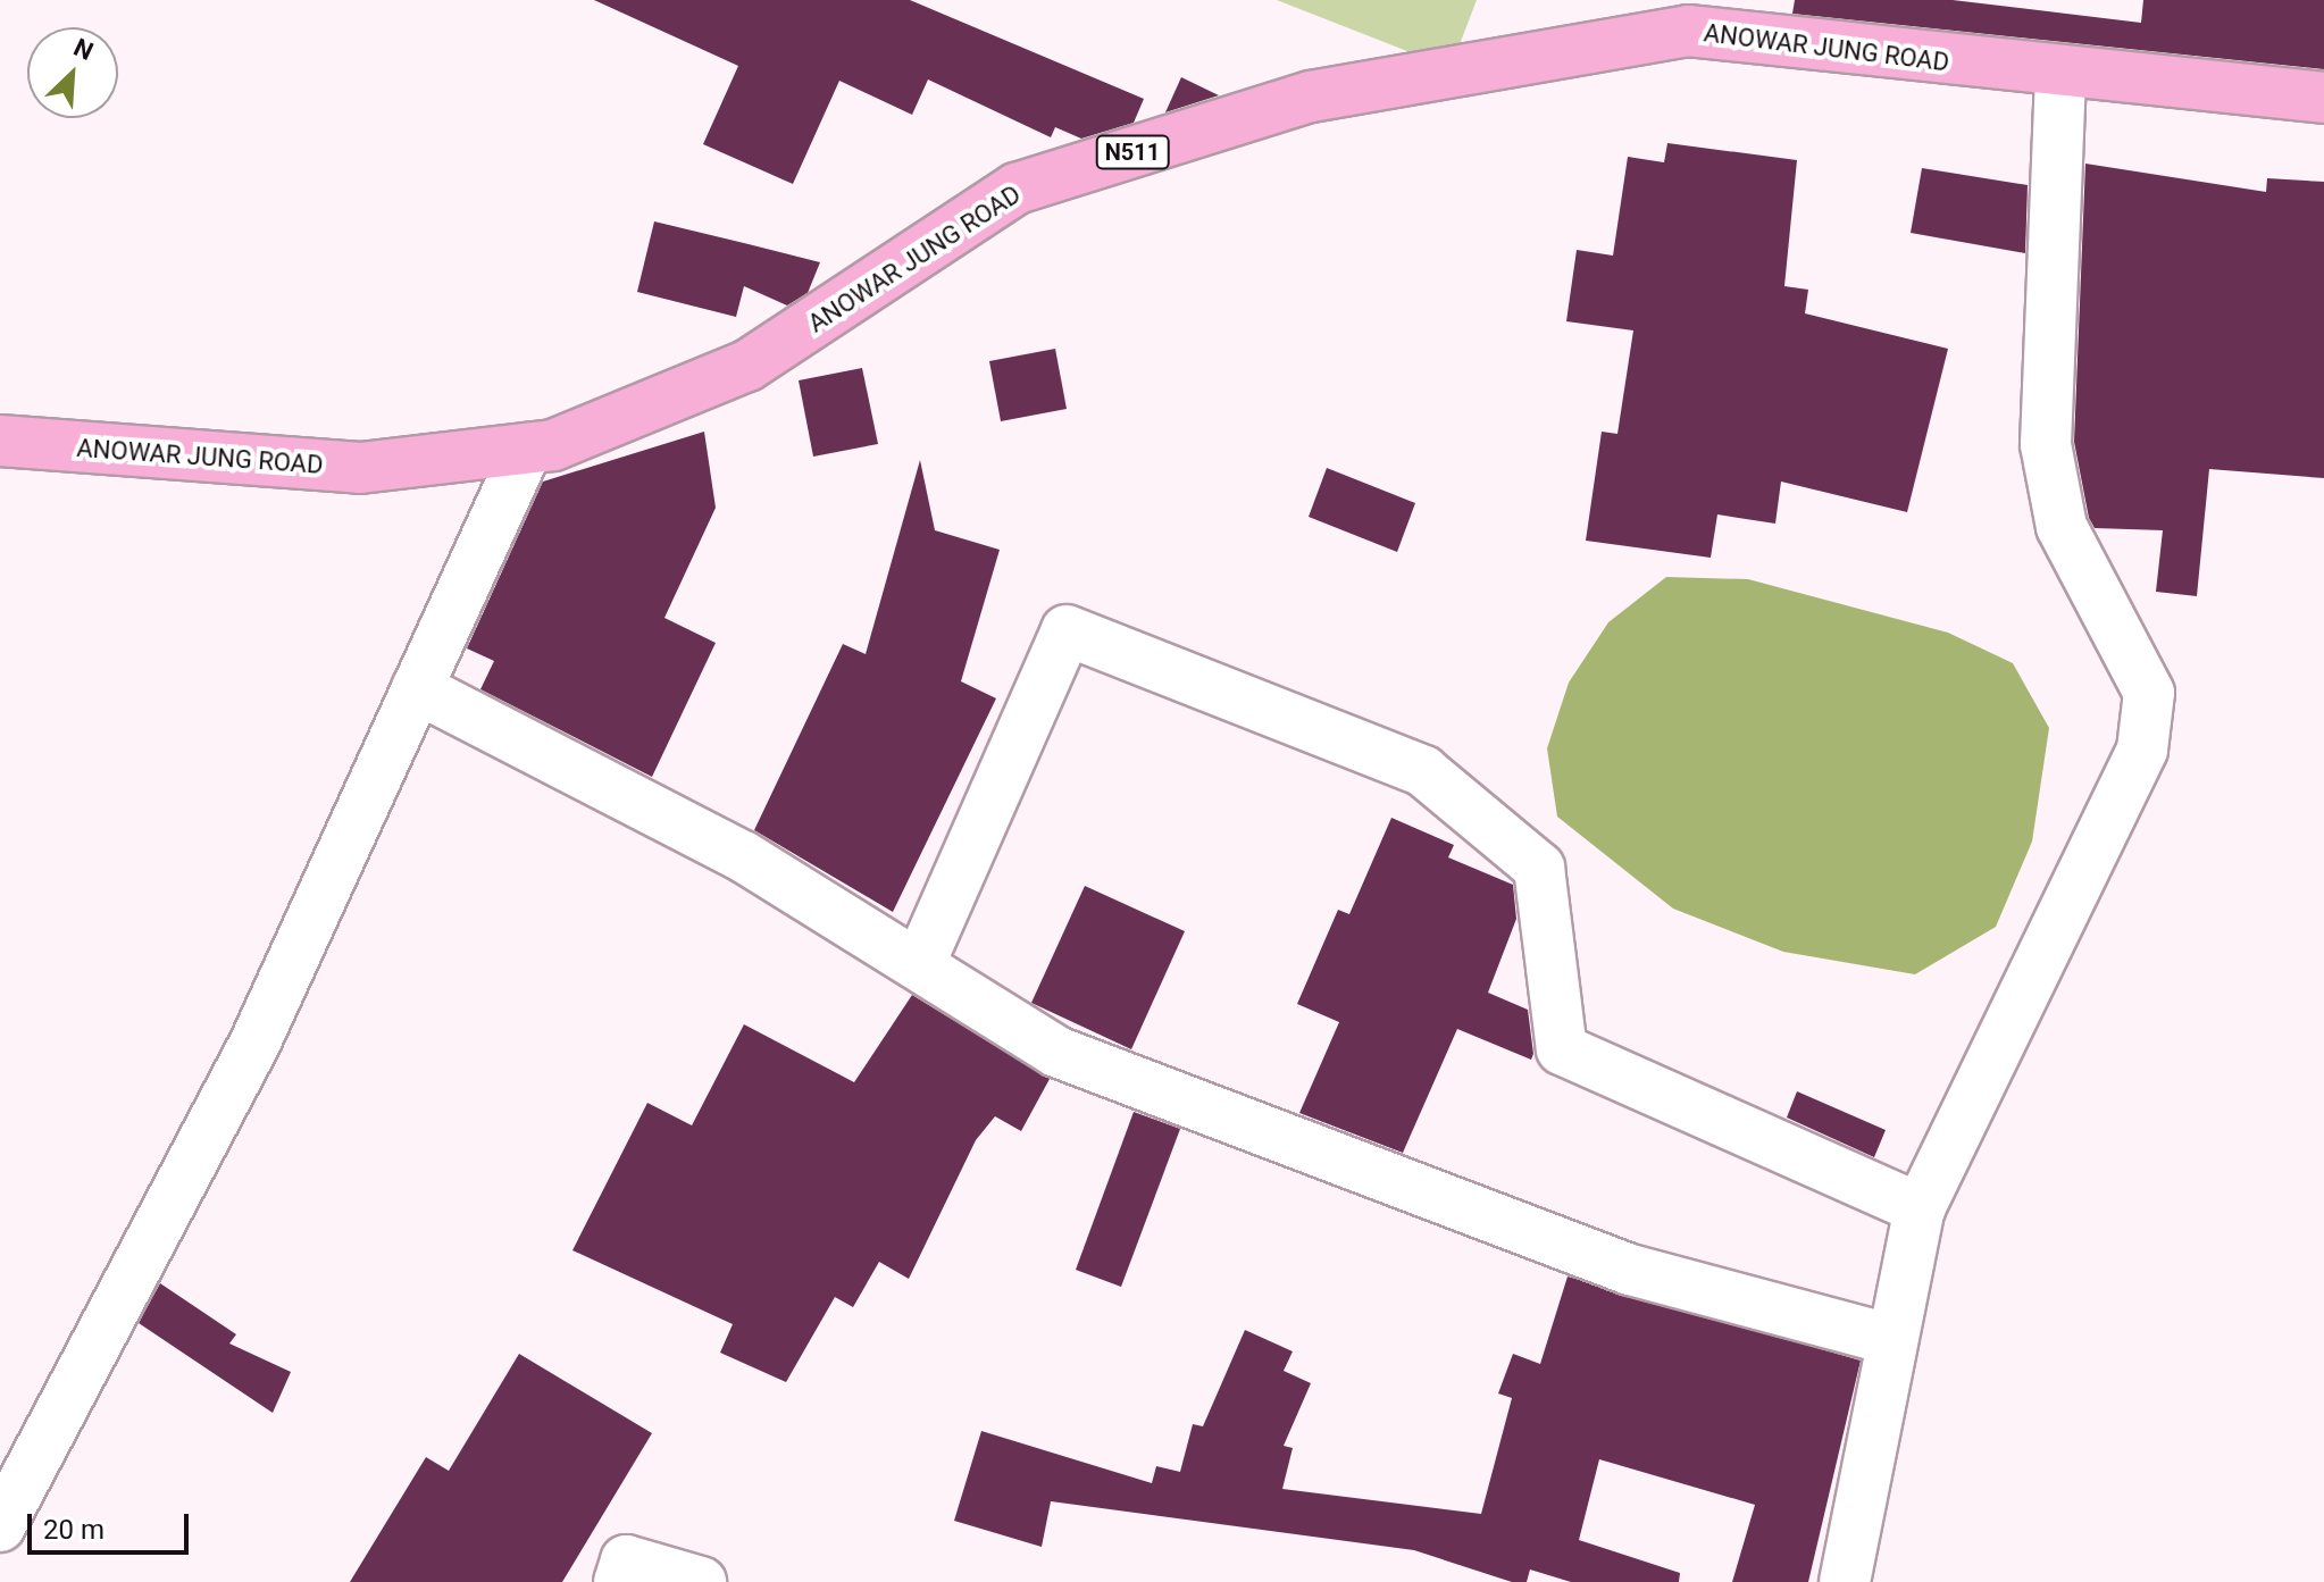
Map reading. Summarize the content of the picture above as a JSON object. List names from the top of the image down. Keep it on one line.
{"streets":{"highway":["ANOWAR JUNG ROAD","N511"]},"scale_bar":"20 m","north":"top right"}
